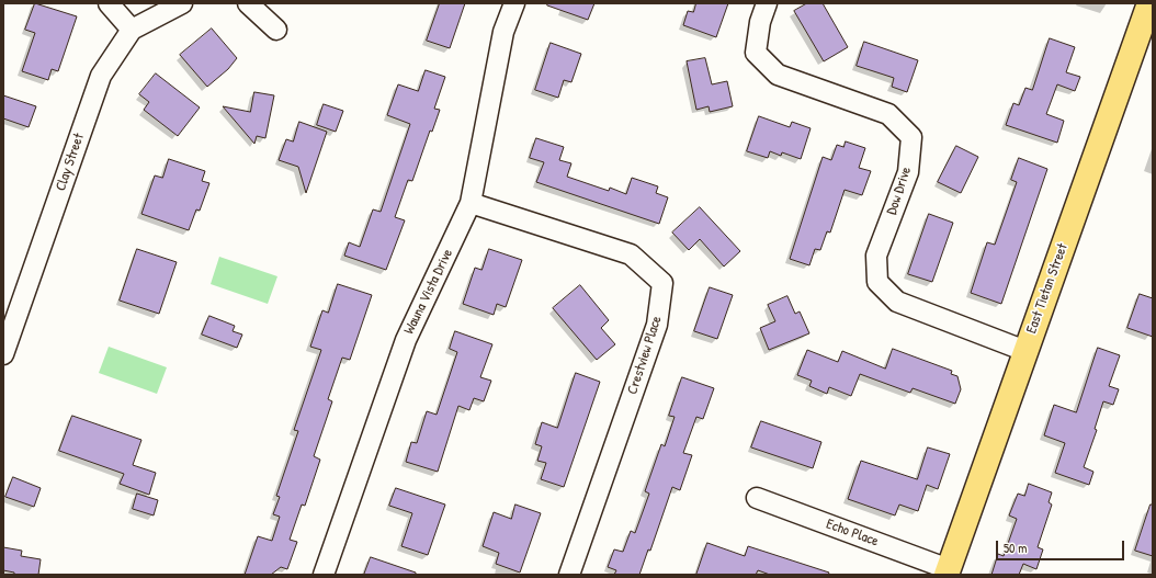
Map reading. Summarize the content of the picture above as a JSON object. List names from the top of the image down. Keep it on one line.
{"streets":{"main road":["East Tietan Street"],"street":["Clay Street","Dow Drive","Wauna Vista Drive","Crestview Place","Echo Place"]},"crossings":[["Dow Drive","East Tietan Street"],["East Tietan Street","Echo Place"],["Wauna Vista Drive","Crestview Place"]],"scale_bar":"50 m"}
